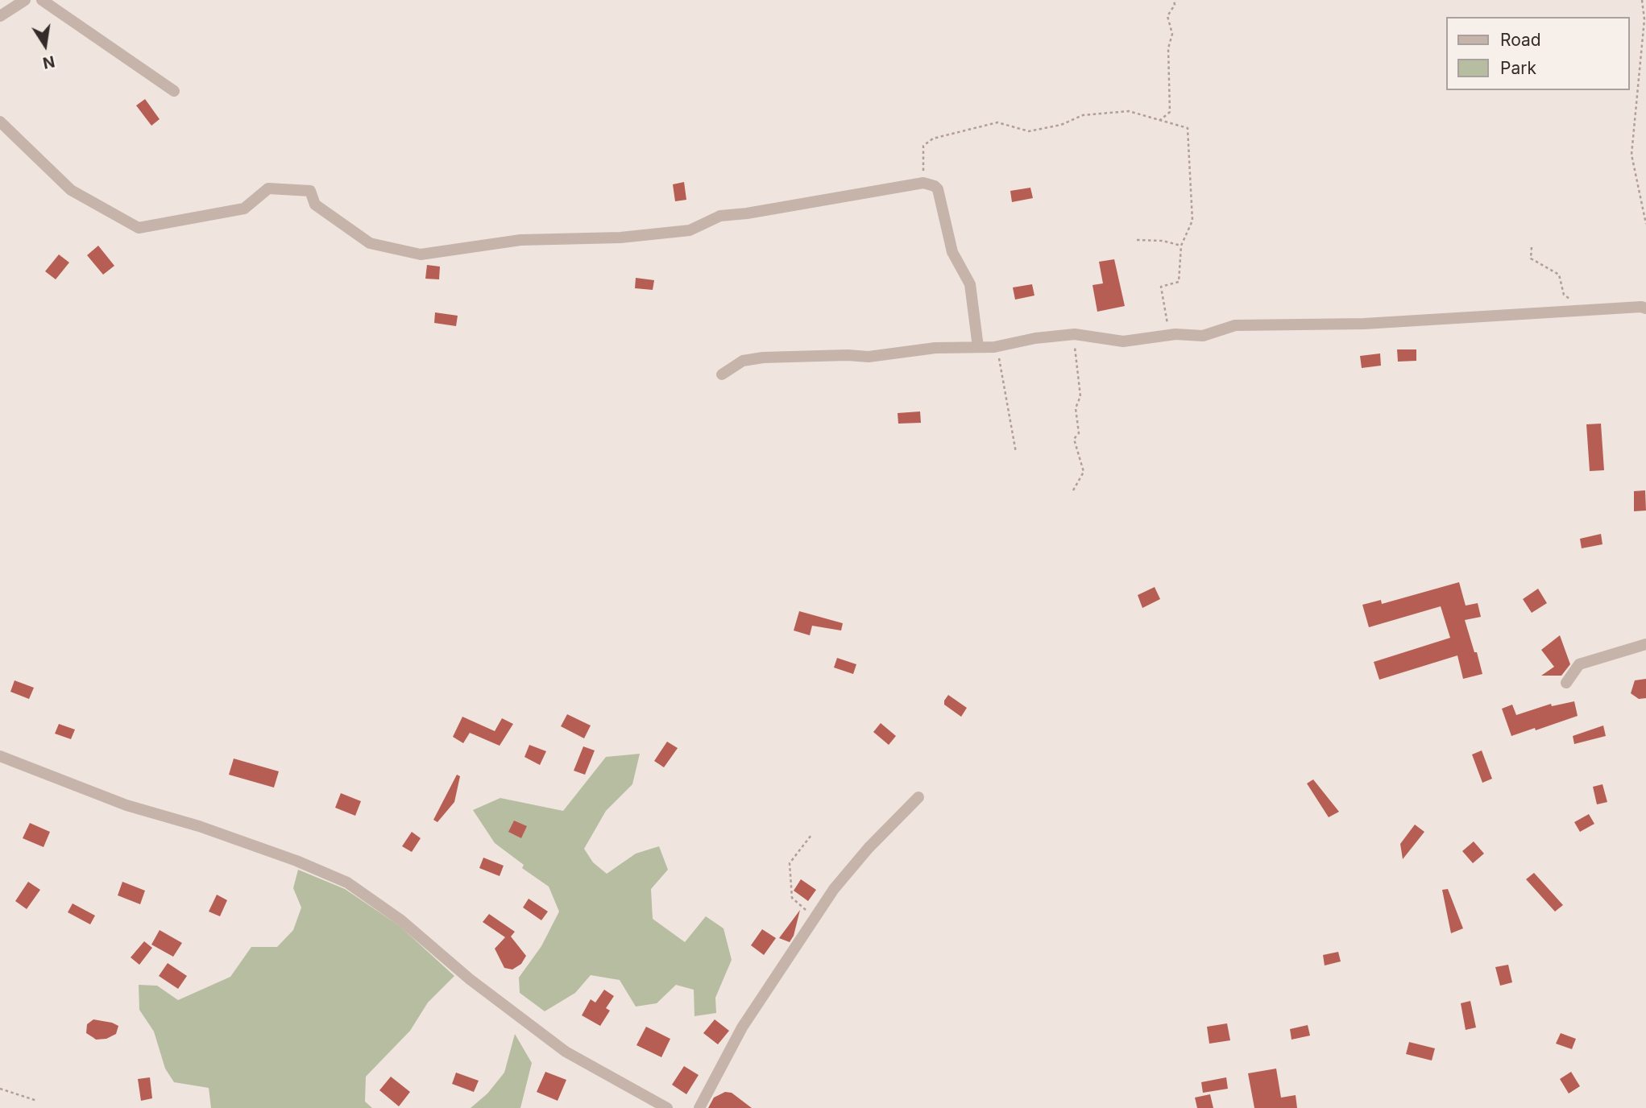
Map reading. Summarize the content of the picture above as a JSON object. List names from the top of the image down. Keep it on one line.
{"legend":["Road","Park"],"north":"bottom"}
